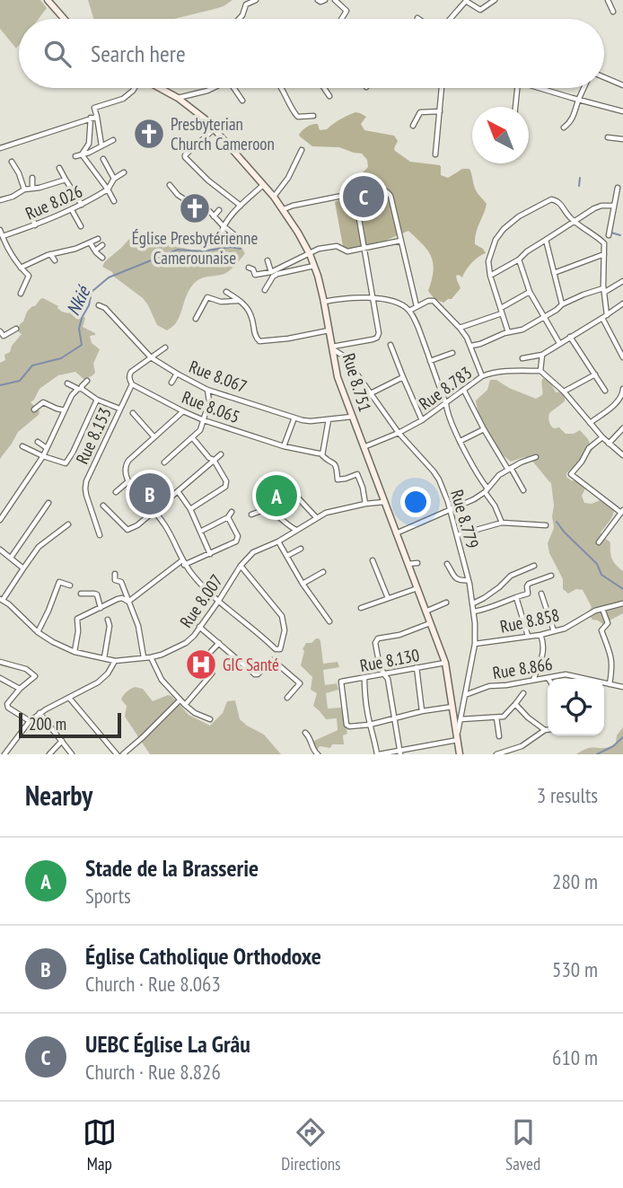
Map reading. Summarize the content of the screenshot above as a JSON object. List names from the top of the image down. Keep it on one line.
{"streets":{"main road":["Rue 8.751"],"street":["Rue 8.026","Rue 8.067","Rue 8.783","Rue 8.065","Rue 8.153","Rue 8.779","Rue 8.007","Rue 8.858","Rue 8.130","Rue 8.866"]},"crossings":[["Rue 8.067","Rue 8.751"],["Rue 8.751","Rue 8.783"],["Rue 8.751","Rue 8.779"],["Rue 8.751","Rue 8.007"],["Rue 8.751","Rue 8.130"],["Rue 8.783","Rue 8.779"],["Rue 8.065","Rue 8.153"],["Rue 8.779","Rue 8.858"],["Rue 8.779","Rue 8.866"]],"water":["Nkié"],"places":{"church":["Presbyterian Church Cameroon","Église Presbytérienne Camerounaise"],"hospital":["GIC Santé"]},"scale_bar":"200 m","north":"top left","page":{"search":"Search here","pins":["C","B","A"],"scale":"200 m","heading":["Nearby","3 results"],"list":[{"mark":"A","name":"Stade de la Brasserie","note":"Sports","value":"280 m"},{"mark":"B","name":"Église Catholique Orthodoxe","note":"Church · Rue 8.063","value":"530 m"},{"mark":"C","name":"UEBC Église La Grâu","note":"Church · Rue 8.826","value":"610 m"}],"nav":["Map","Directions","Saved"]}}
